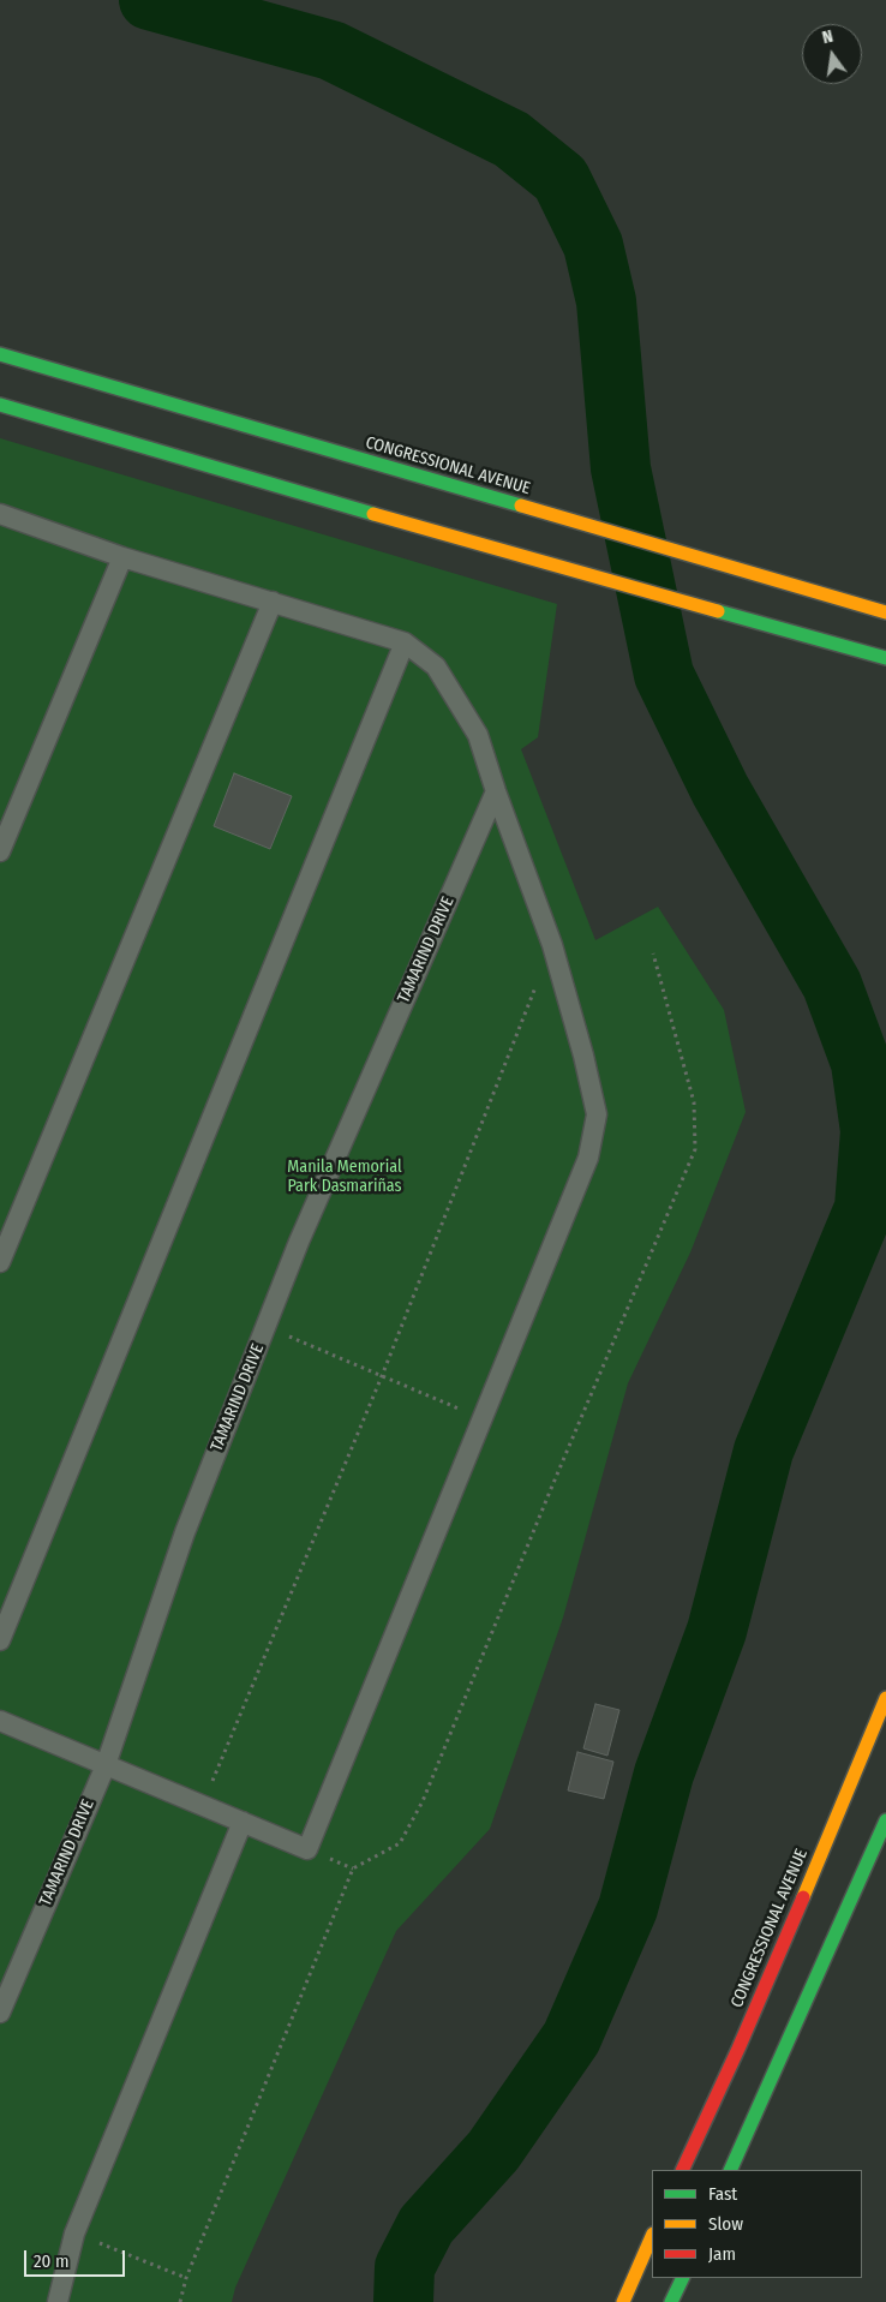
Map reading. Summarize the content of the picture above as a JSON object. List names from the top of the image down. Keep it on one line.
{"streets":{"main road":["CONGRESSIONAL AVENUE"],"lane":["TAMARIND DRIVE"]},"parks":["Manila Memorial Park Dasmariñas"],"legend":["Fast","Slow","Jam"],"scale_bar":"20 m","north":"top"}
